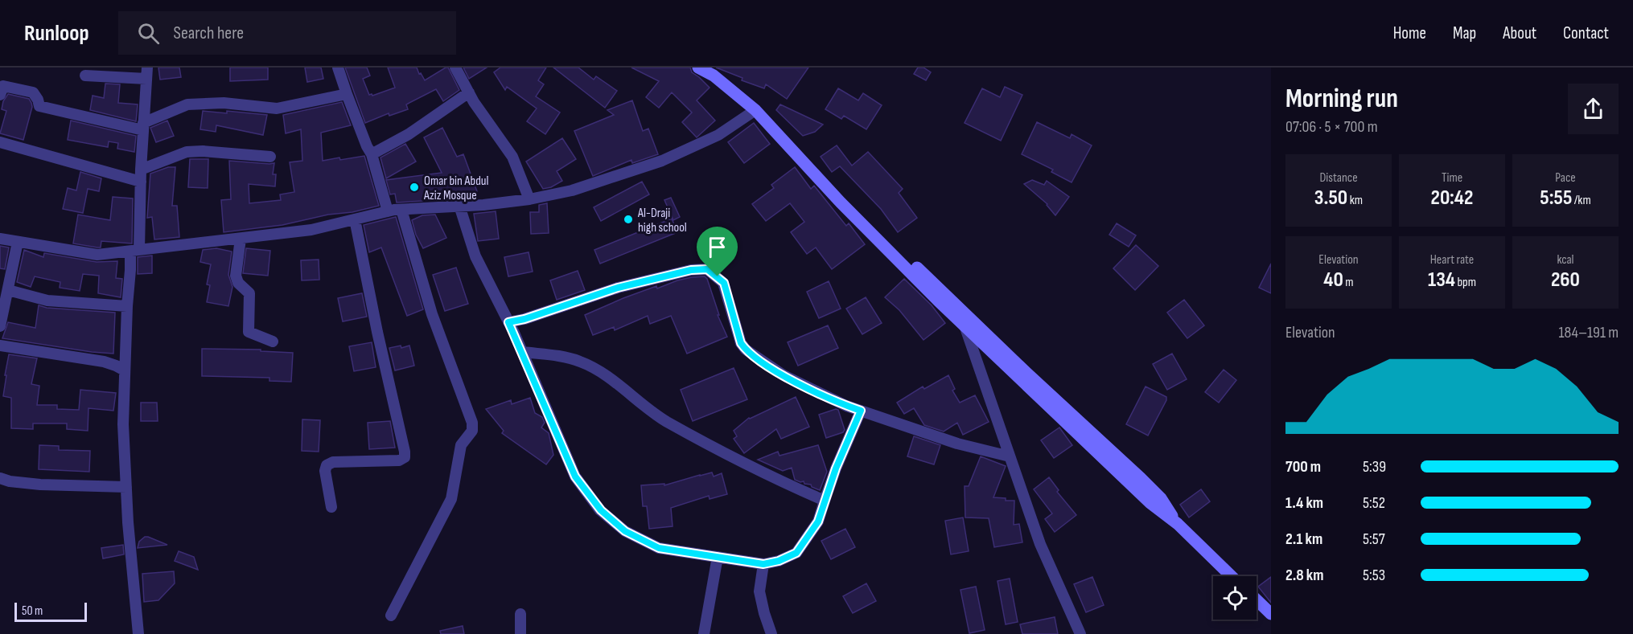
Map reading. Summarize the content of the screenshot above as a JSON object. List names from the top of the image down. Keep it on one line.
{"places":["Omar bin Abdul Aziz Mosque","Al-Draji high school"],"scale_bar":"50 m","page":{"header":"Runloop","search":"Search here","nav":["Home","Map","About","Contact"],"heading":["Morning run","07:06 · 5 × 700 m"],"stats":[["Distance","3.50 km"],["Time","20:42"],["Pace","5:55 /km"],["Elevation","40 m"],["Heart rate","134 bpm"],["kcal","260"]],"chart":["Elevation","184–191 m"],"list":[{"name":"700 m","note":"5:39"},{"name":"1.4 km","note":"5:52"},{"name":"2.1 km","note":"5:57"},{"name":"2.8 km","note":"5:53"}],"scale":"50 m"}}
